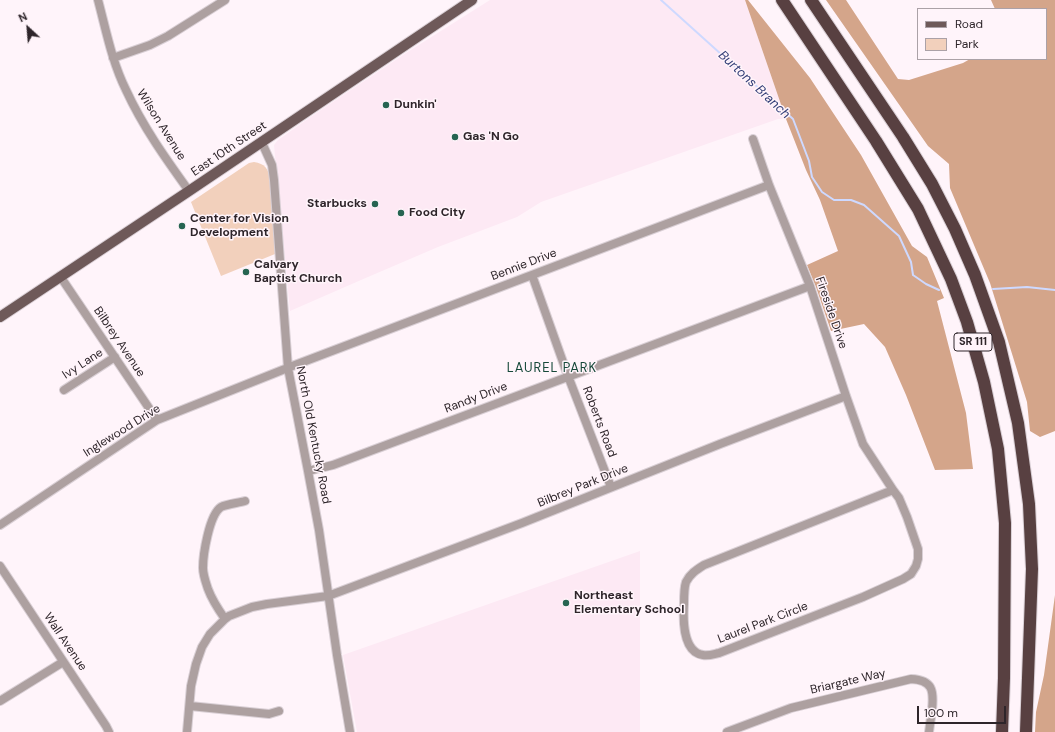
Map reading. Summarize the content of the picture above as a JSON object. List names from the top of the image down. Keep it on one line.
{"streets":{"highway":["SR 111"],"main road":["East 10th Street"],"street":["Wilson Avenue","Bennie Drive","Fireside Drive","Bilbrey Avenue","Ivy Lane","Randy Drive","Roberts Road","Inglewood Drive","North Old Kentucky Road","Bilbrey Park Drive","Laurel Park Circle","Wall Avenue","Briargate Way"]},"crossings":[["Wilson Avenue","East 10th Street"],["East 10th Street","Bilbrey Avenue"],["East 10th Street","North Old Kentucky Road"],["Bennie Drive","Fireside Drive"],["Bennie Drive","Roberts Road"],["Bennie Drive","Inglewood Drive"],["Bennie Drive","North Old Kentucky Road"],["Fireside Drive","Randy Drive"],["Fireside Drive","Bilbrey Park Drive"],["Fireside Drive","Laurel Park Circle"],["Bilbrey Avenue","Ivy Lane"],["Bilbrey Avenue","Inglewood Drive"],["Randy Drive","Roberts Road"],["Randy Drive","North Old Kentucky Road"],["Roberts Road","Bilbrey Park Drive"],["Inglewood Drive","North Old Kentucky Road"],["North Old Kentucky Road","Bilbrey Park Drive"]],"districts":["LAUREL PARK"],"water":["Burtons Branch"],"places":["Dunkin'","Gas 'N Go","Starbucks","Food City","Center for Vision Development","Calvary Baptist Church","Northeast Elementary School"],"legend":["Road","Park"],"scale_bar":"100 m","north":"top left"}
